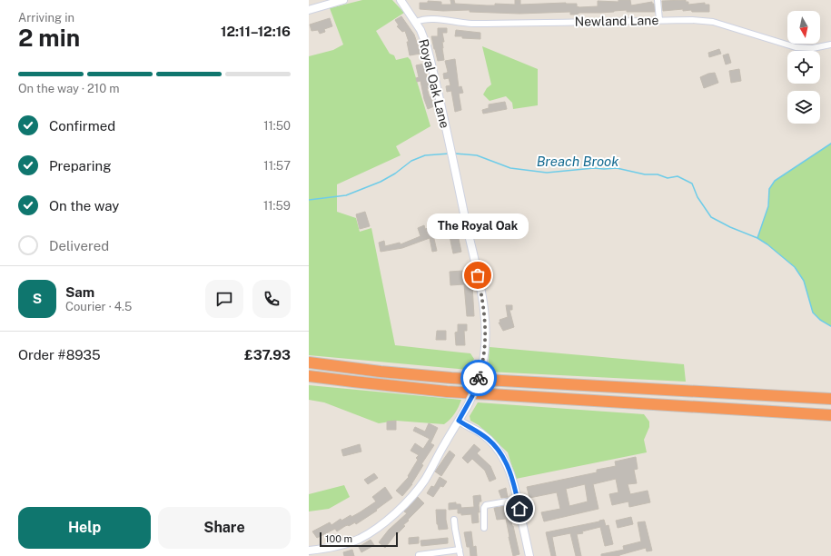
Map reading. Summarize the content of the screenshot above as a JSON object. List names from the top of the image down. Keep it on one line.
{"streets":{"street":["Newland Lane","Royal Oak Lane"]},"crossings":[["Newland Lane","Royal Oak Lane"]],"water":["Breach Brook"],"places":["The Royal Oak"],"scale_bar":"100 m","north":"bottom","page":{"heading":["2 min","Arriving in","12:11–12:16"],"panel":["Sam","Courier · 4.5","Order #8935","£37.93"],"bar":"On the way · 210 m","list":[["Confirmed","11:50"],["Preparing","11:57"],["On the way","11:59"],"Delivered"],"bubble":"The Royal Oak","round":"S","buttons":["Help","Share"],"scale":"100 m"}}
